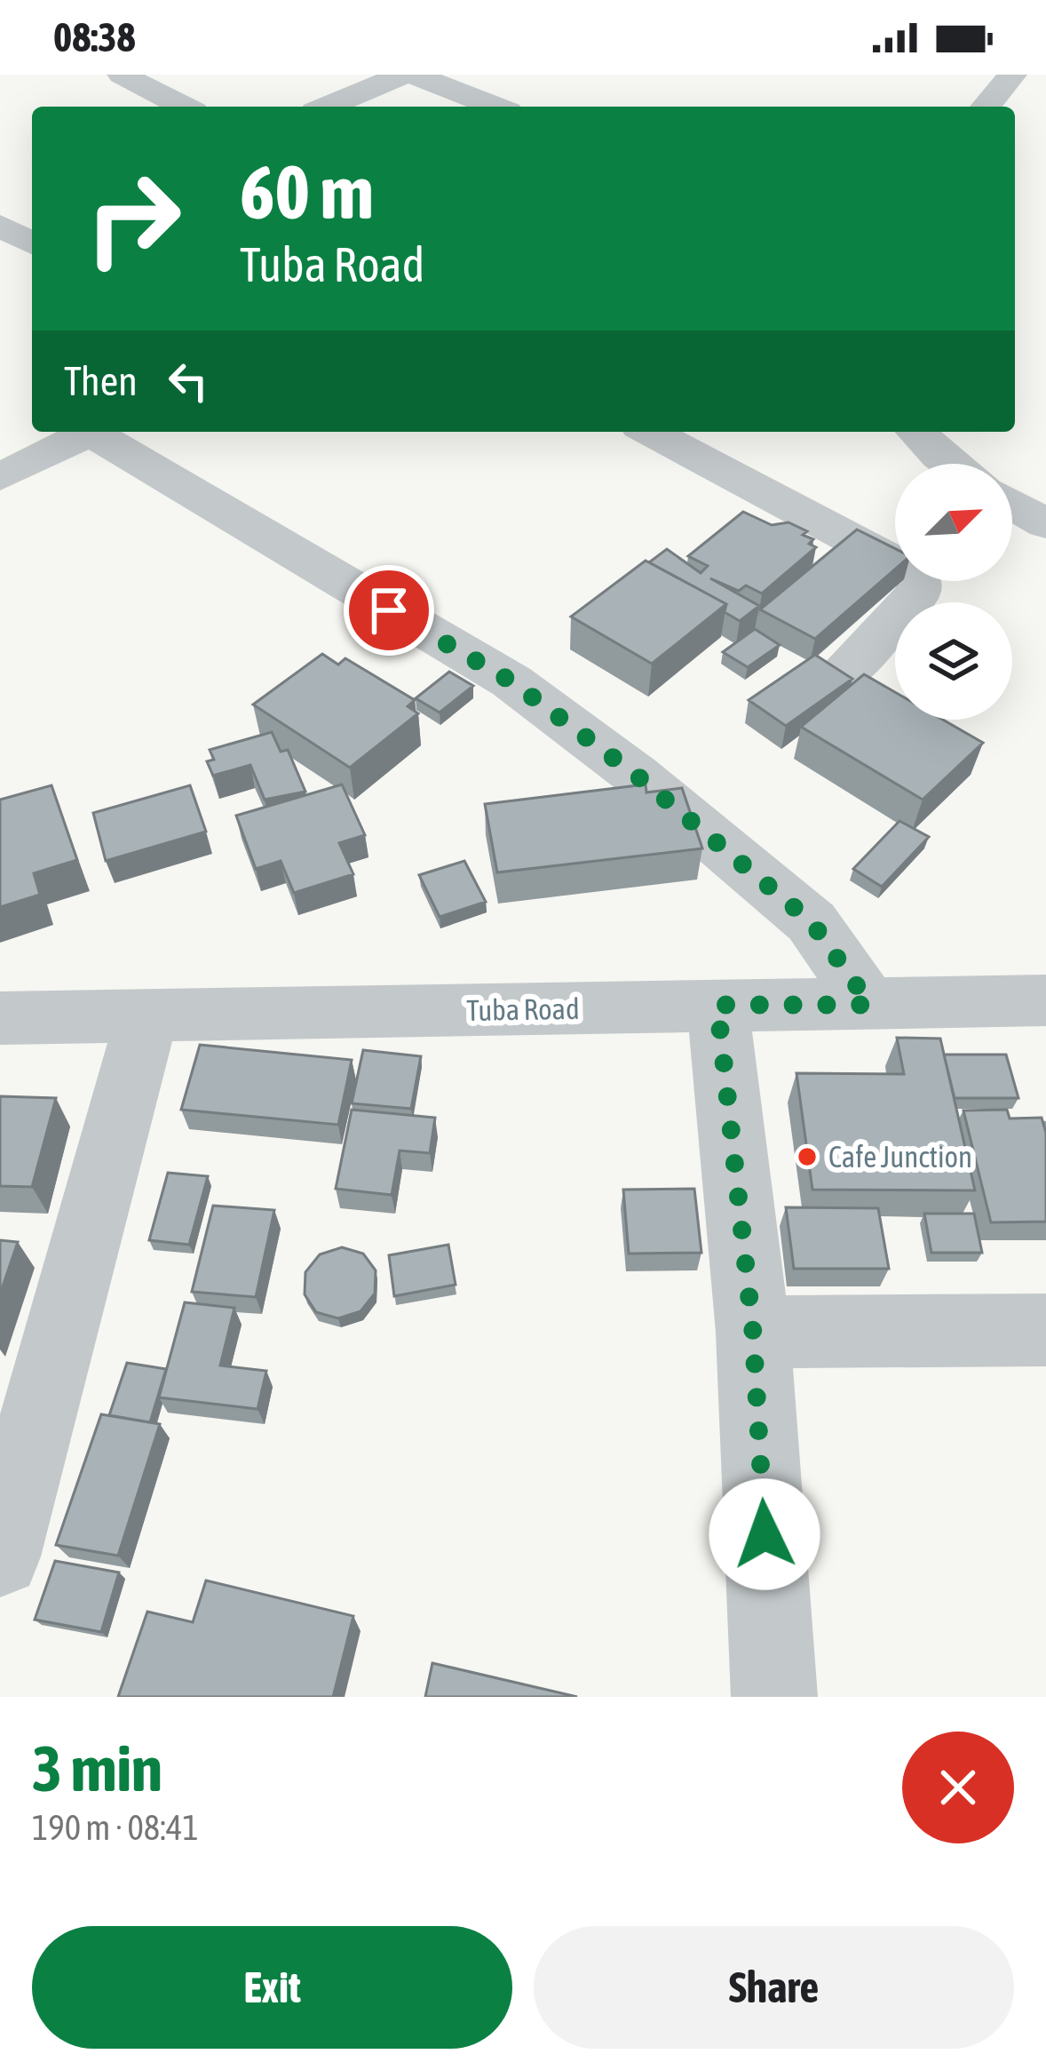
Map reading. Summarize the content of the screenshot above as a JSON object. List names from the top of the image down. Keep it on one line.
{"streets":{"street":["Tuba Road"]},"places":["Cafe Junction"],"north":"top right","page":{"status":"08:38","turn":["60 m","Tuba Road"],"then":"Then","heading":["3 min","190 m · 08:41"],"buttons":["Exit","Share"]}}
